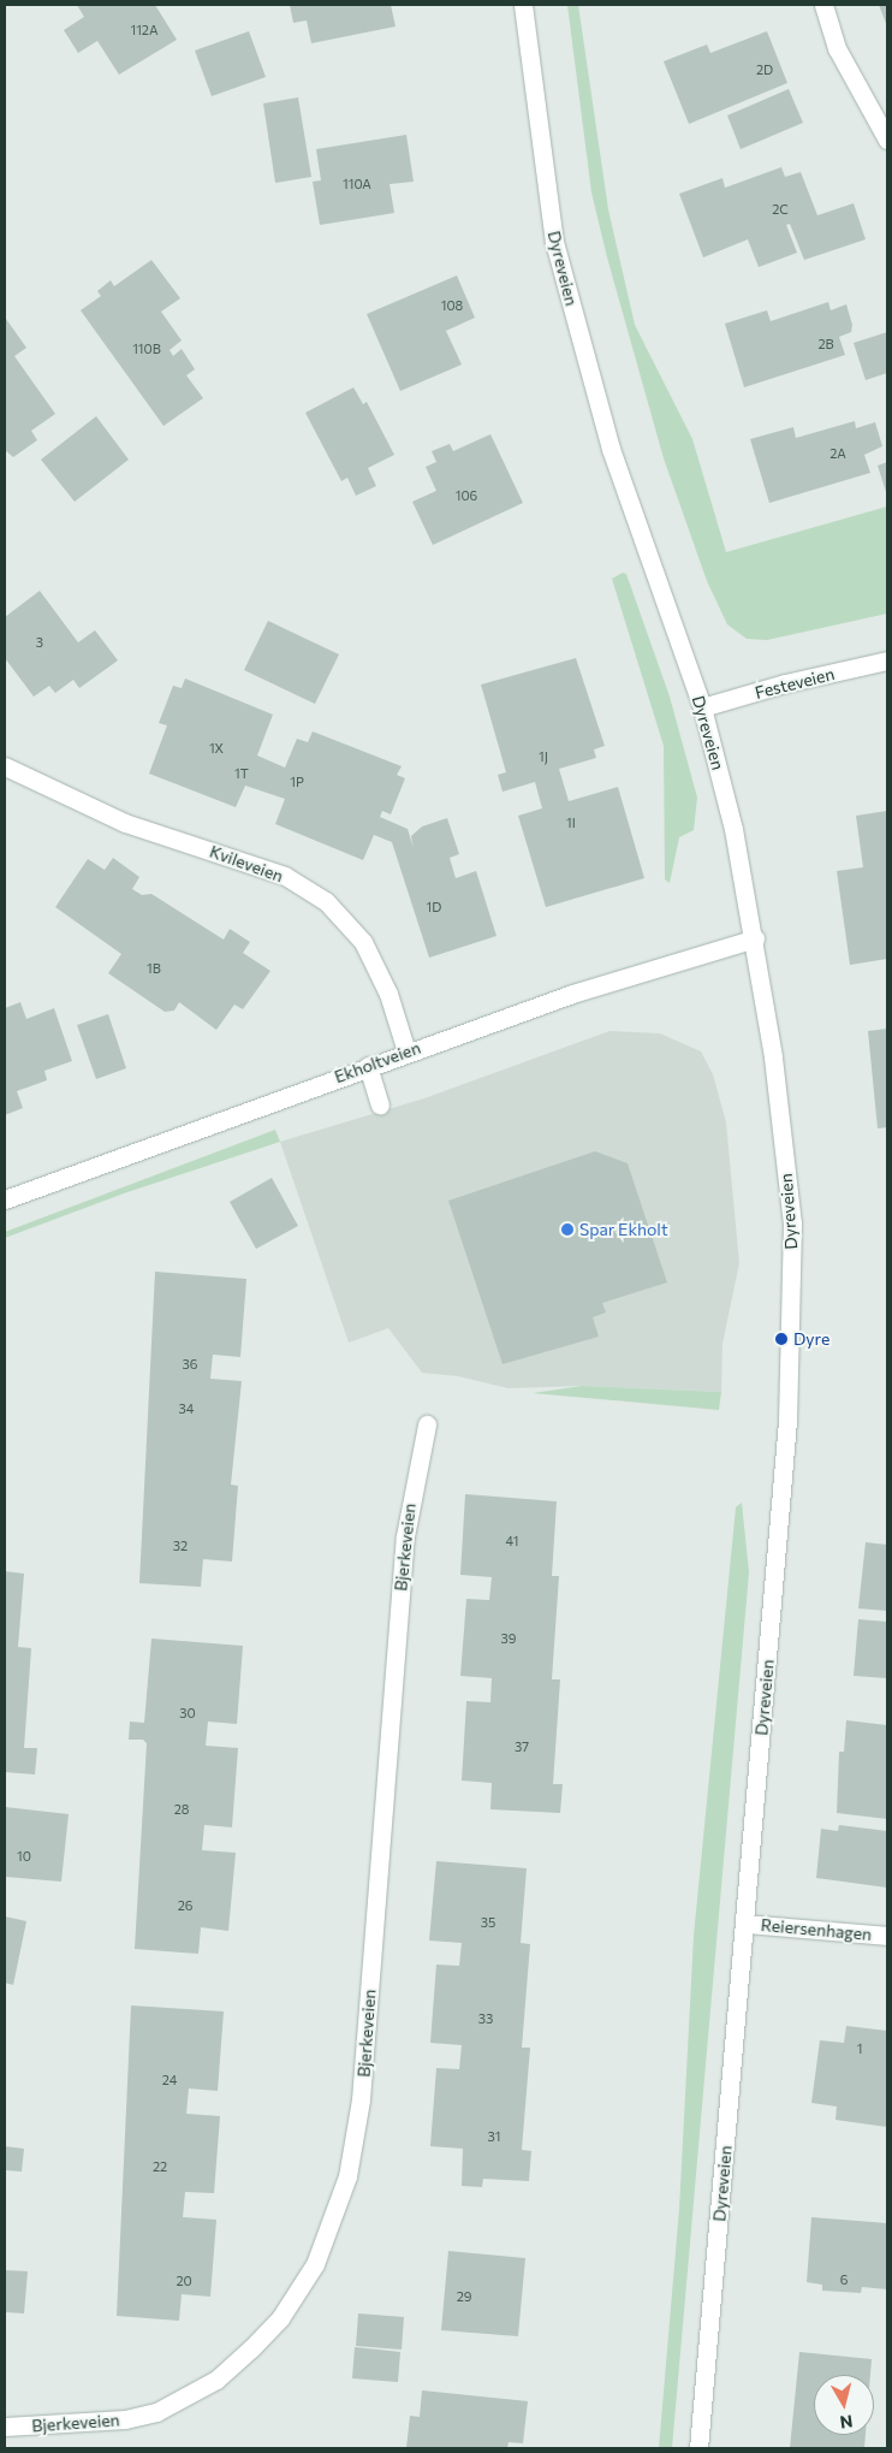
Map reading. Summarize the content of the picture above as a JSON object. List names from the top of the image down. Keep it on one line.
{"streets":{"street":["Dyreveien","Festeveien","Kvileveien","Ekholtveien","Bjerkeveien","Reiersenhagen"]},"crossings":[["Dyreveien","Festeveien"],["Dyreveien","Ekholtveien"],["Dyreveien","Reiersenhagen"],["Kvileveien","Ekholtveien"]],"places":["Spar Ekholt","Dyre"],"house_numbers":["112A","2D","110A","2C","108","2B","110B","2A","106","3","1X","1J","1T","1P","1I","1D","1B","36","34","41","32","39","30","37","28","10","26","35","33","1","24","31","22","6","20","29"],"north":"bottom"}
